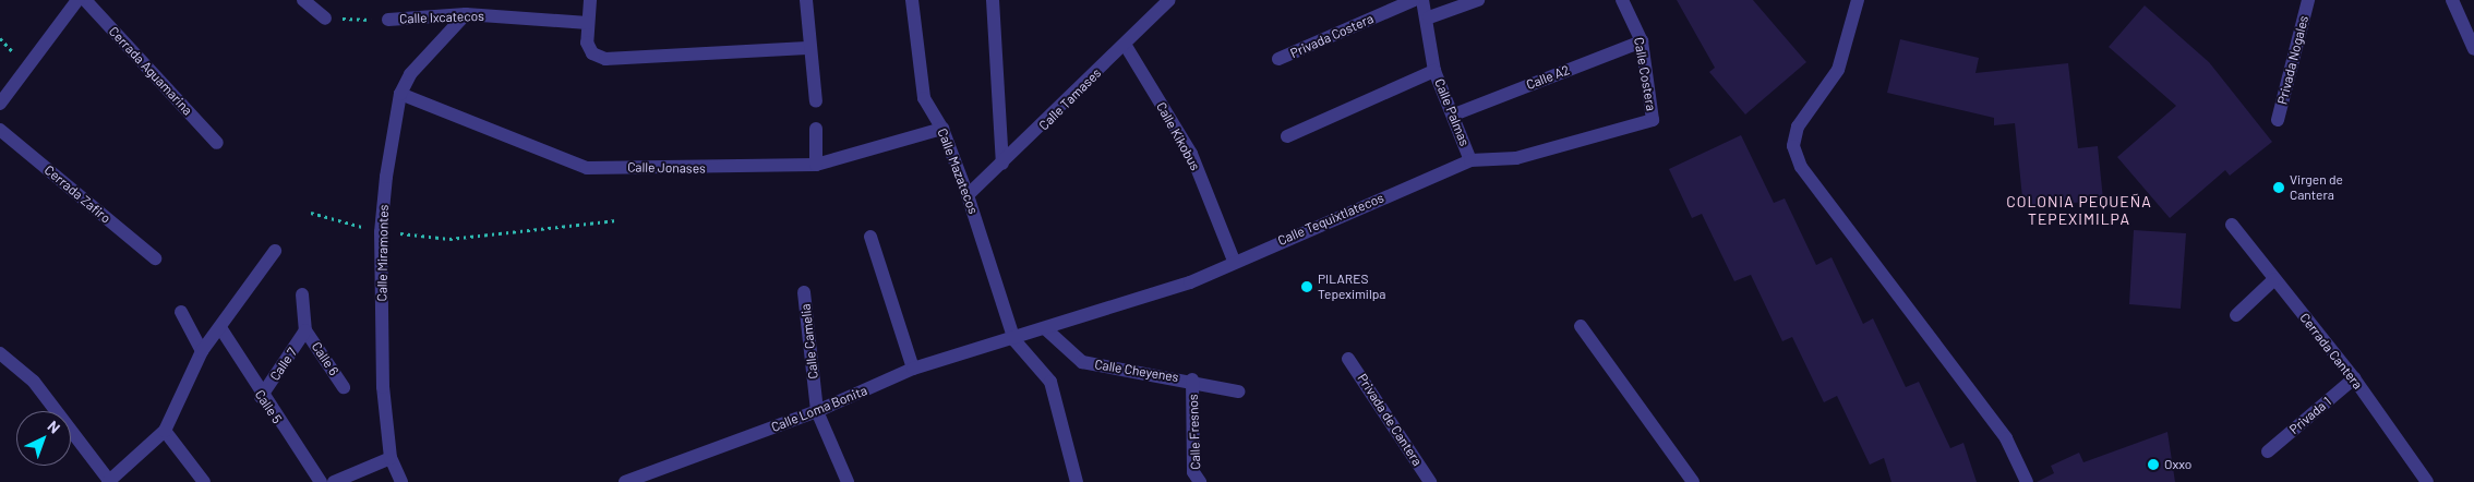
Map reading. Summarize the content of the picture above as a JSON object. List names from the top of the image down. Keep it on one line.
{"streets":{"street":["Calle Ixcatecos","Privada Costera","Privada Nogales","Cerrada Aguamarina","Calle Costera","Calle A2","Calle Tamases","Calle Palmas","Calle Kikobus","Calle Jonases","Calle Mazatecos","Cerrada Zafiro","Calle Tequixtlatecos","Calle Miramontes","Calle Camelia","Cerrada Cantera","Calle 6","Calle 7","Calle Cheyenes","Calle 5","Calle Loma Bonita","Privada 1","Privada de Cantera","Calle Fresnos"]},"crossings":[["Calle Ixcatecos","Calle Miramontes"],["Calle Costera","Calle A2"],["Calle Costera","Calle Tequixtlatecos"],["Calle A2","Calle Palmas"],["Calle Tamases","Calle Kikobus"],["Calle Tamases","Calle Mazatecos"],["Calle Palmas","Calle Tequixtlatecos"],["Calle Kikobus","Calle Tequixtlatecos"],["Calle Jonases","Calle Mazatecos"],["Calle Jonases","Calle Miramontes"],["Calle Mazatecos","Calle Tequixtlatecos"],["Calle Mazatecos","Calle Loma Bonita"],["Calle Tequixtlatecos","Calle Cheyenes"],["Calle Tequixtlatecos","Calle Loma Bonita"],["Calle Camelia","Calle Loma Bonita"],["Cerrada Cantera","Privada 1"],["Calle 6","Calle 7"],["Calle 7","Calle 5"],["Calle Cheyenes","Calle Fresnos"]],"districts":["COLONIA PEQUEÑA TEPEXIMILPA"],"places":["Virgen de Cantera","PILARES Tepeximilpa","Oxxo"],"north":"top right"}
